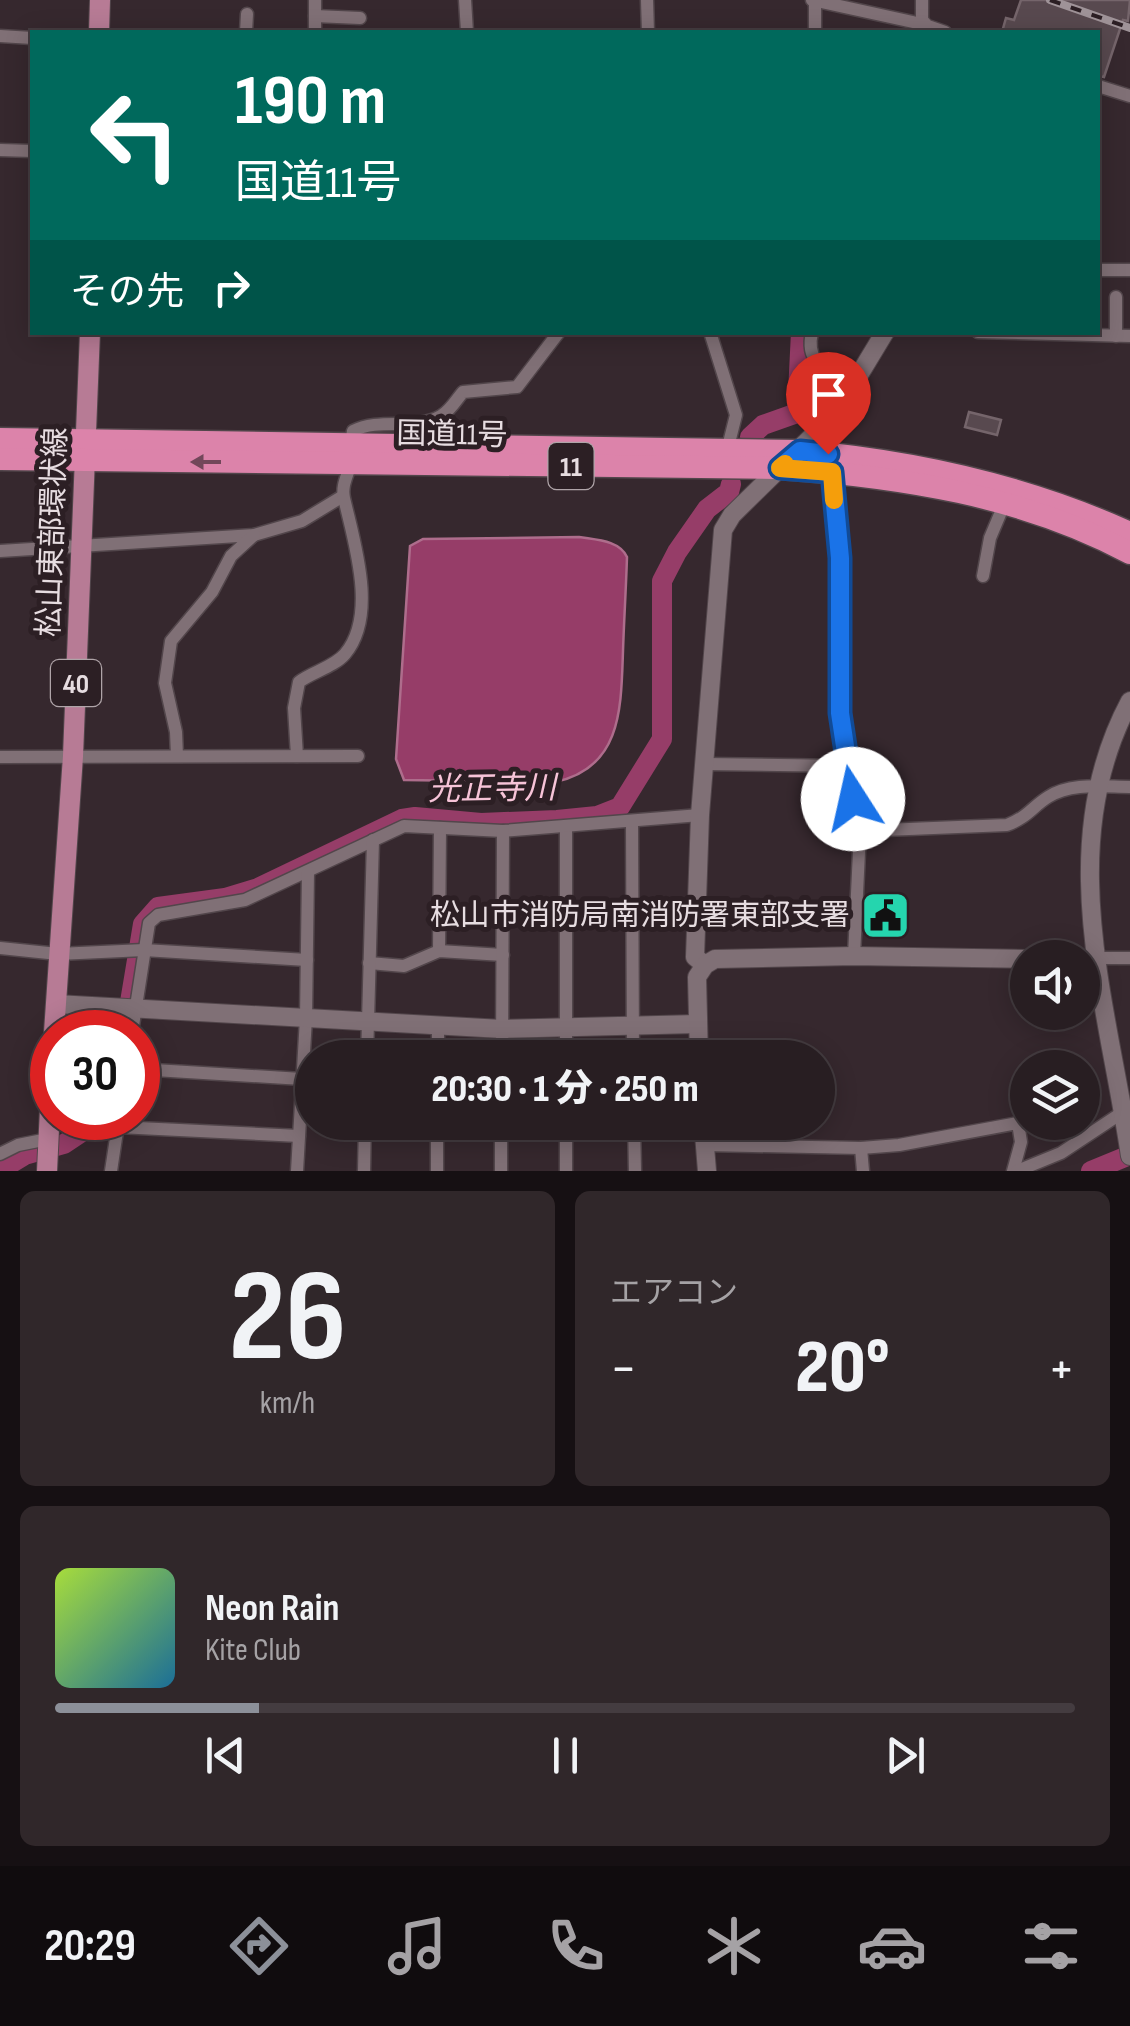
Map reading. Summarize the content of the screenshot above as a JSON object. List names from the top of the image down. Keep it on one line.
{"streets":{"highway":["国道11号","11"],"main road":["松山東部環状線","40"]},"crossings":[["国道11号","松山東部環状線"]],"water":["光正寺川"],"places":{"public building":["松山市消防局南消防署東部支署"]},"page":{"turn":["190 m","国道11号"],"then":"その先","limit":"30","trip":"20:30 · 1 分 · 250 m","tile":[["26","km/h"],"エアコン"],"heat":["−","20°","+"],"song":["Neon Rain","Kite Club"],"tabs":"20:29"}}
